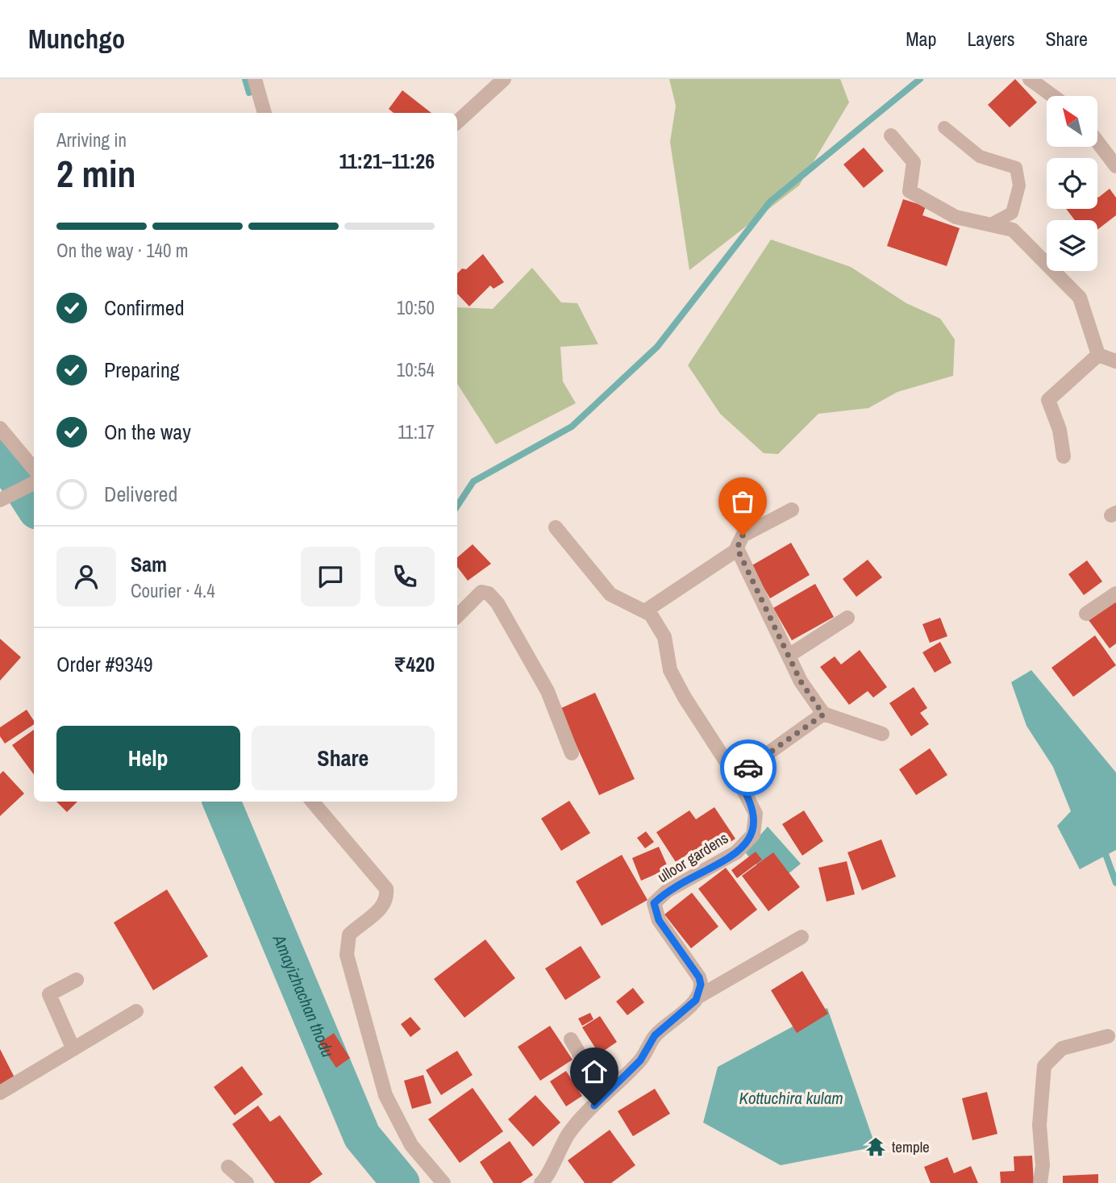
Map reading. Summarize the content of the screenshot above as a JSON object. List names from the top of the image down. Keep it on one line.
{"streets":{"street":["ulloor gardens"]},"water":["Amayizhachan thodu","Kottuchira kulam"],"places":{"temple":["temple"]},"north":"top left","page":{"header":"Munchgo","nav":["Map","Layers","Share"],"heading":["2 min","Arriving in","11:21–11:26"],"panel":["Sam","Courier · 4.4","Order #9349","₹420"],"bar":"On the way · 140 m","list":[["Confirmed","10:50"],["Preparing","10:54"],["On the way","11:17"],"Delivered"],"buttons":["Help","Share"]}}
